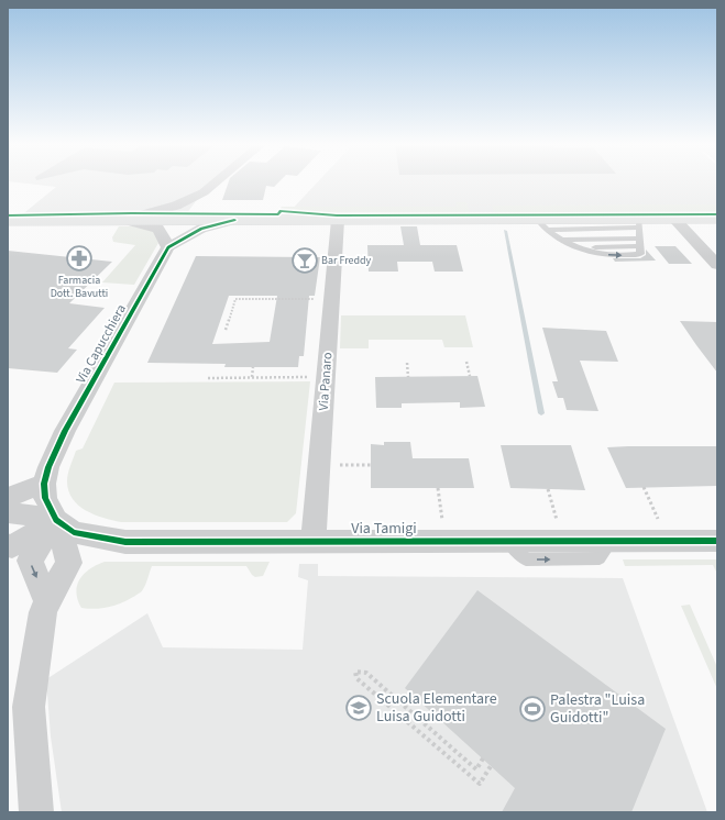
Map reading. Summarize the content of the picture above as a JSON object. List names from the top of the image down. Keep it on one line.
{"streets":{"street":["Via Capucchiera","Via Panaro","Via Tamigi"]},"crossings":[["Via Capucchiera","Via Tamigi"],["Via Panaro","Via Tamigi"]],"places":{"pharmacy":["Farmacia Dott. Bavutti"],"bar":["Bar Freddy"],"school or university":["Scuola Elementare Luisa Guidotti"],"sports":["Palestra \"Luisa Guidotti\""]}}
